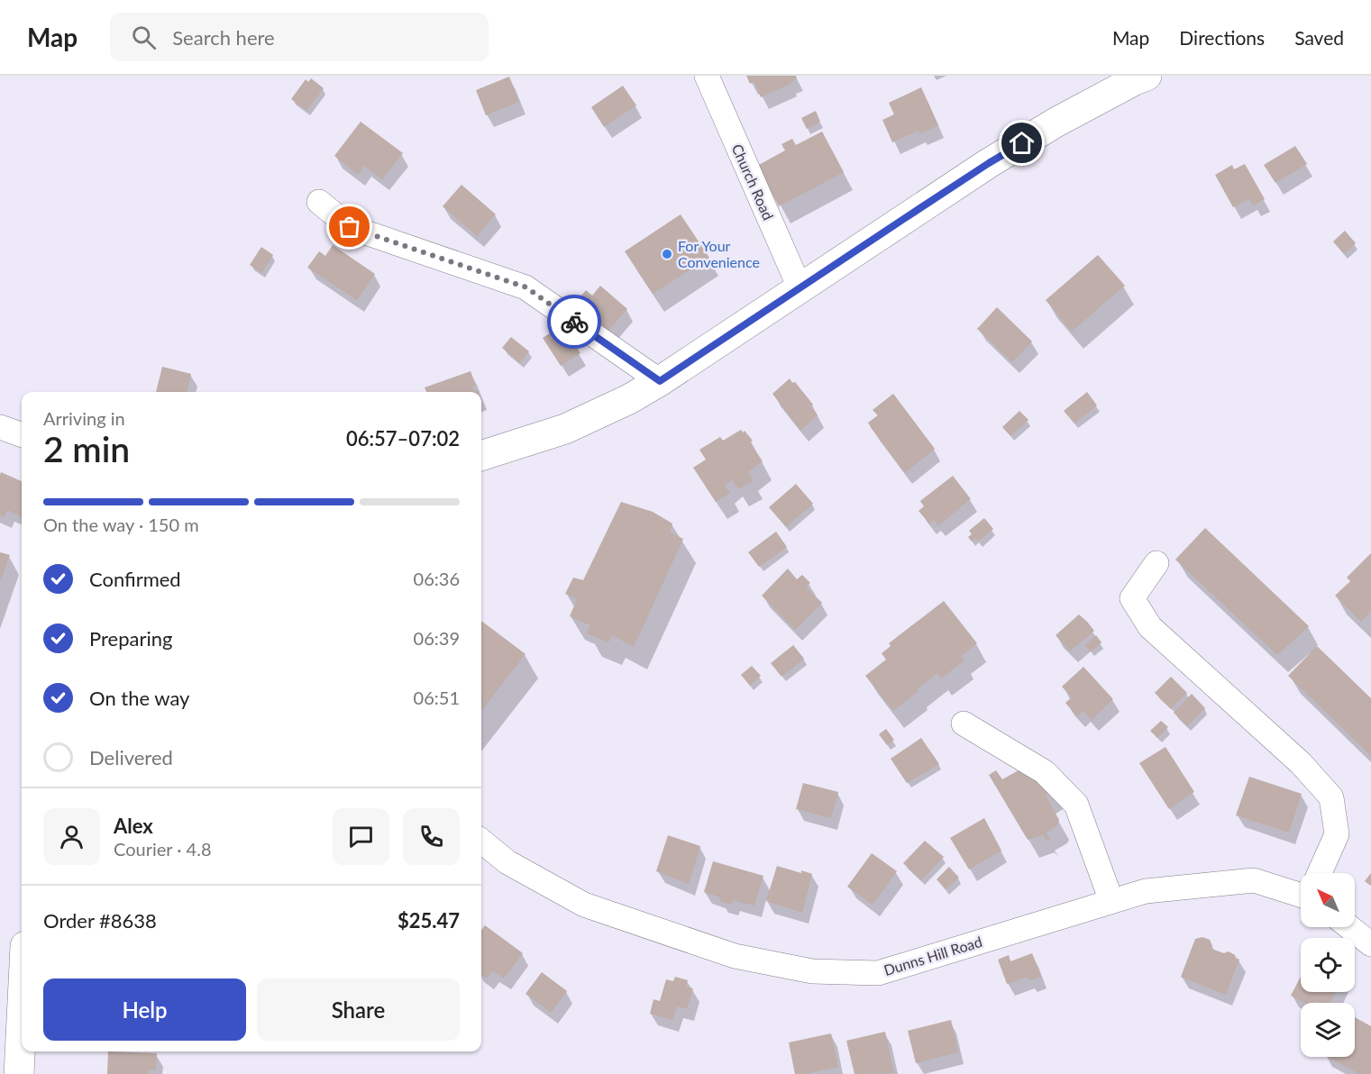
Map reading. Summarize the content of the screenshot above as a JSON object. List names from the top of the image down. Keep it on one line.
{"streets":{"street":["Church Road","Dunns Hill Road"]},"places":["For Your Convenience"],"north":"top left","page":{"header":"Map","search":"Search here","nav":["Map","Directions","Saved"],"heading":["2 min","Arriving in","06:57–07:02"],"panel":["Alex","Courier · 4.8","Order #8638","$25.47"],"bar":"On the way · 150 m","list":[["Confirmed","06:36"],["Preparing","06:39"],["On the way","06:51"],"Delivered"],"buttons":["Help","Share"]}}
